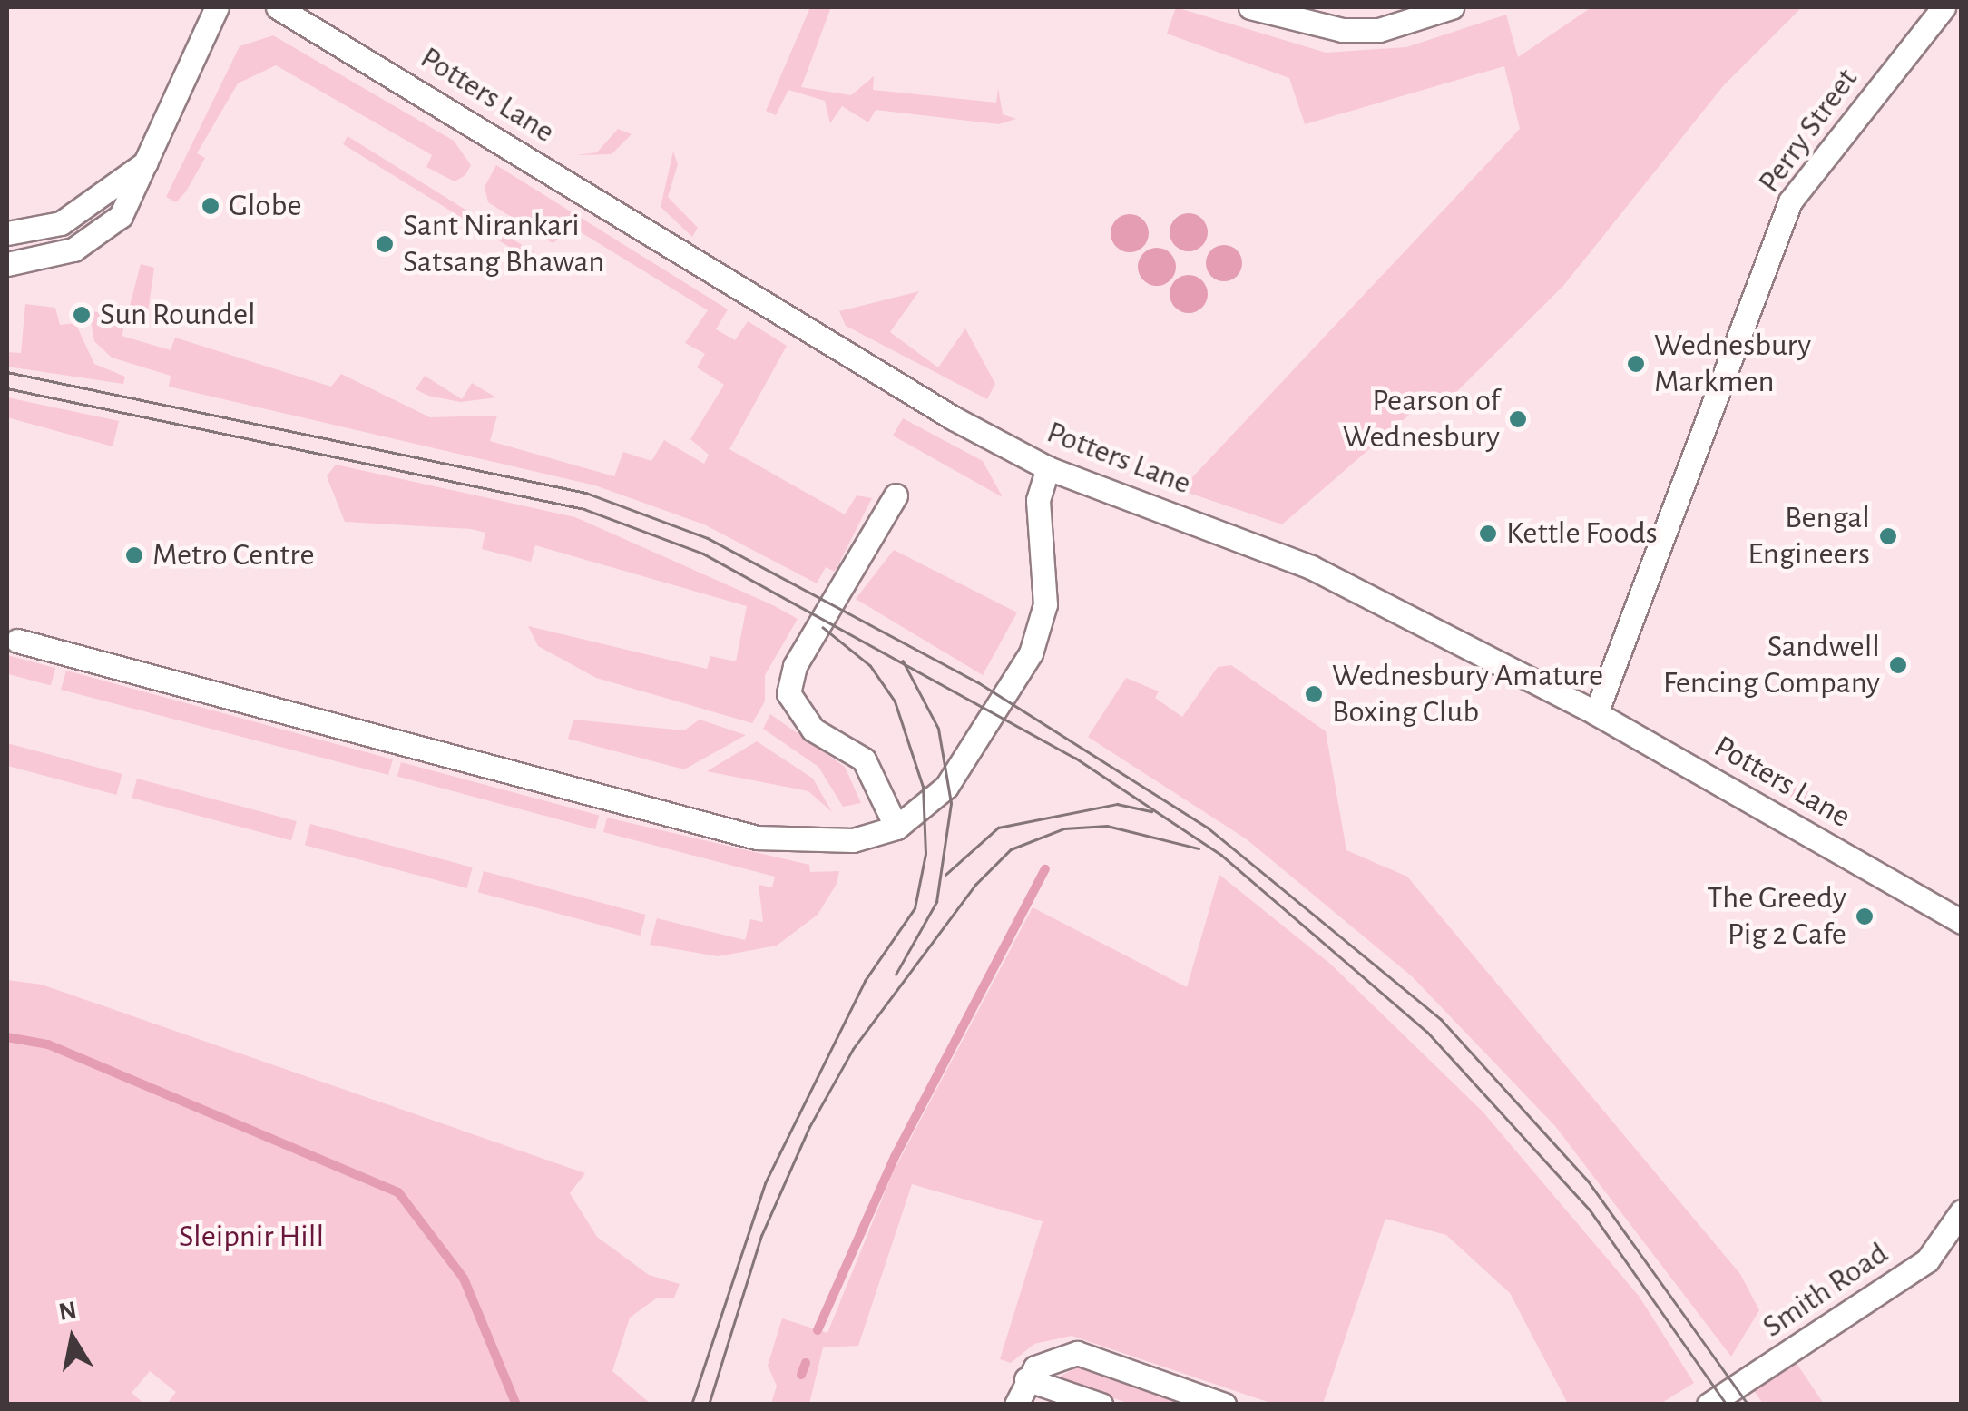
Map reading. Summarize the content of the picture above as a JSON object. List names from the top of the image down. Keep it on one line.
{"streets":{"street":["Potters Lane","Perry Street","Smith Road"]},"crossings":[["Potters Lane","Perry Street"]],"parks":["Sleipnir Hill"],"places":["Globe","Sant Nirankari Satsang Bhawan","Sun Roundel","Wednesbury Markmen","Pearson of Wednesbury","Kettle Foods","Bengal Engineers","Metro Centre","Sandwell Fencing Company","Wednesbury Amature Boxing Club","The Greedy Pig 2 Cafe"],"north":"top"}
